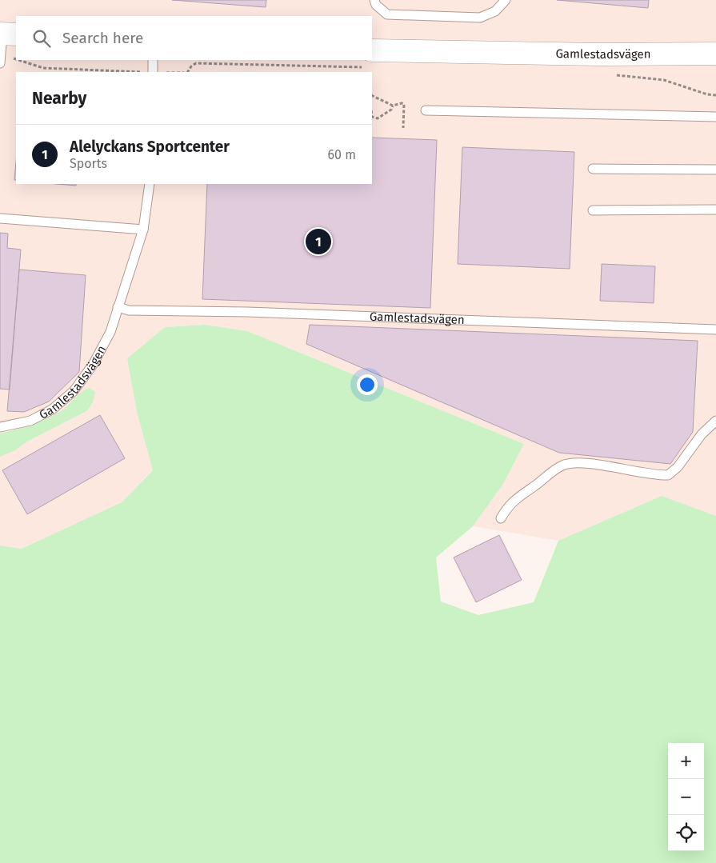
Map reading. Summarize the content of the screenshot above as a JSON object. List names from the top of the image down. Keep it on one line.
{"streets":{"street":["Gamlestadsvägen"]},"page":{"search":"Search here","heading":"Nearby","list":[{"mark":"1","name":"Alelyckans Sportcenter","note":"Sports","value":"60 m"}],"pins":"1","map_buttons":["+","−"]}}
